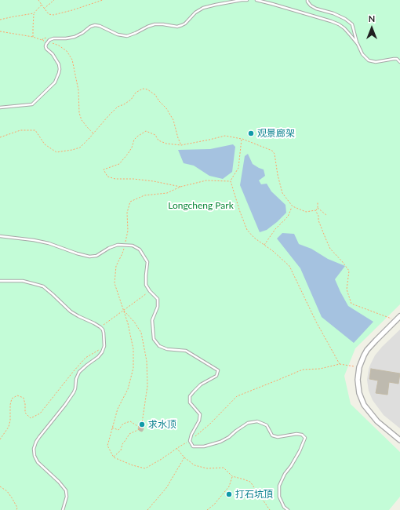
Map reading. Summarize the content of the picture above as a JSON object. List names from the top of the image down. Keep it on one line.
{"parks":["Longcheng Park"],"places":["观景廊架","求水顶","打石坑頂"],"north":"top"}
